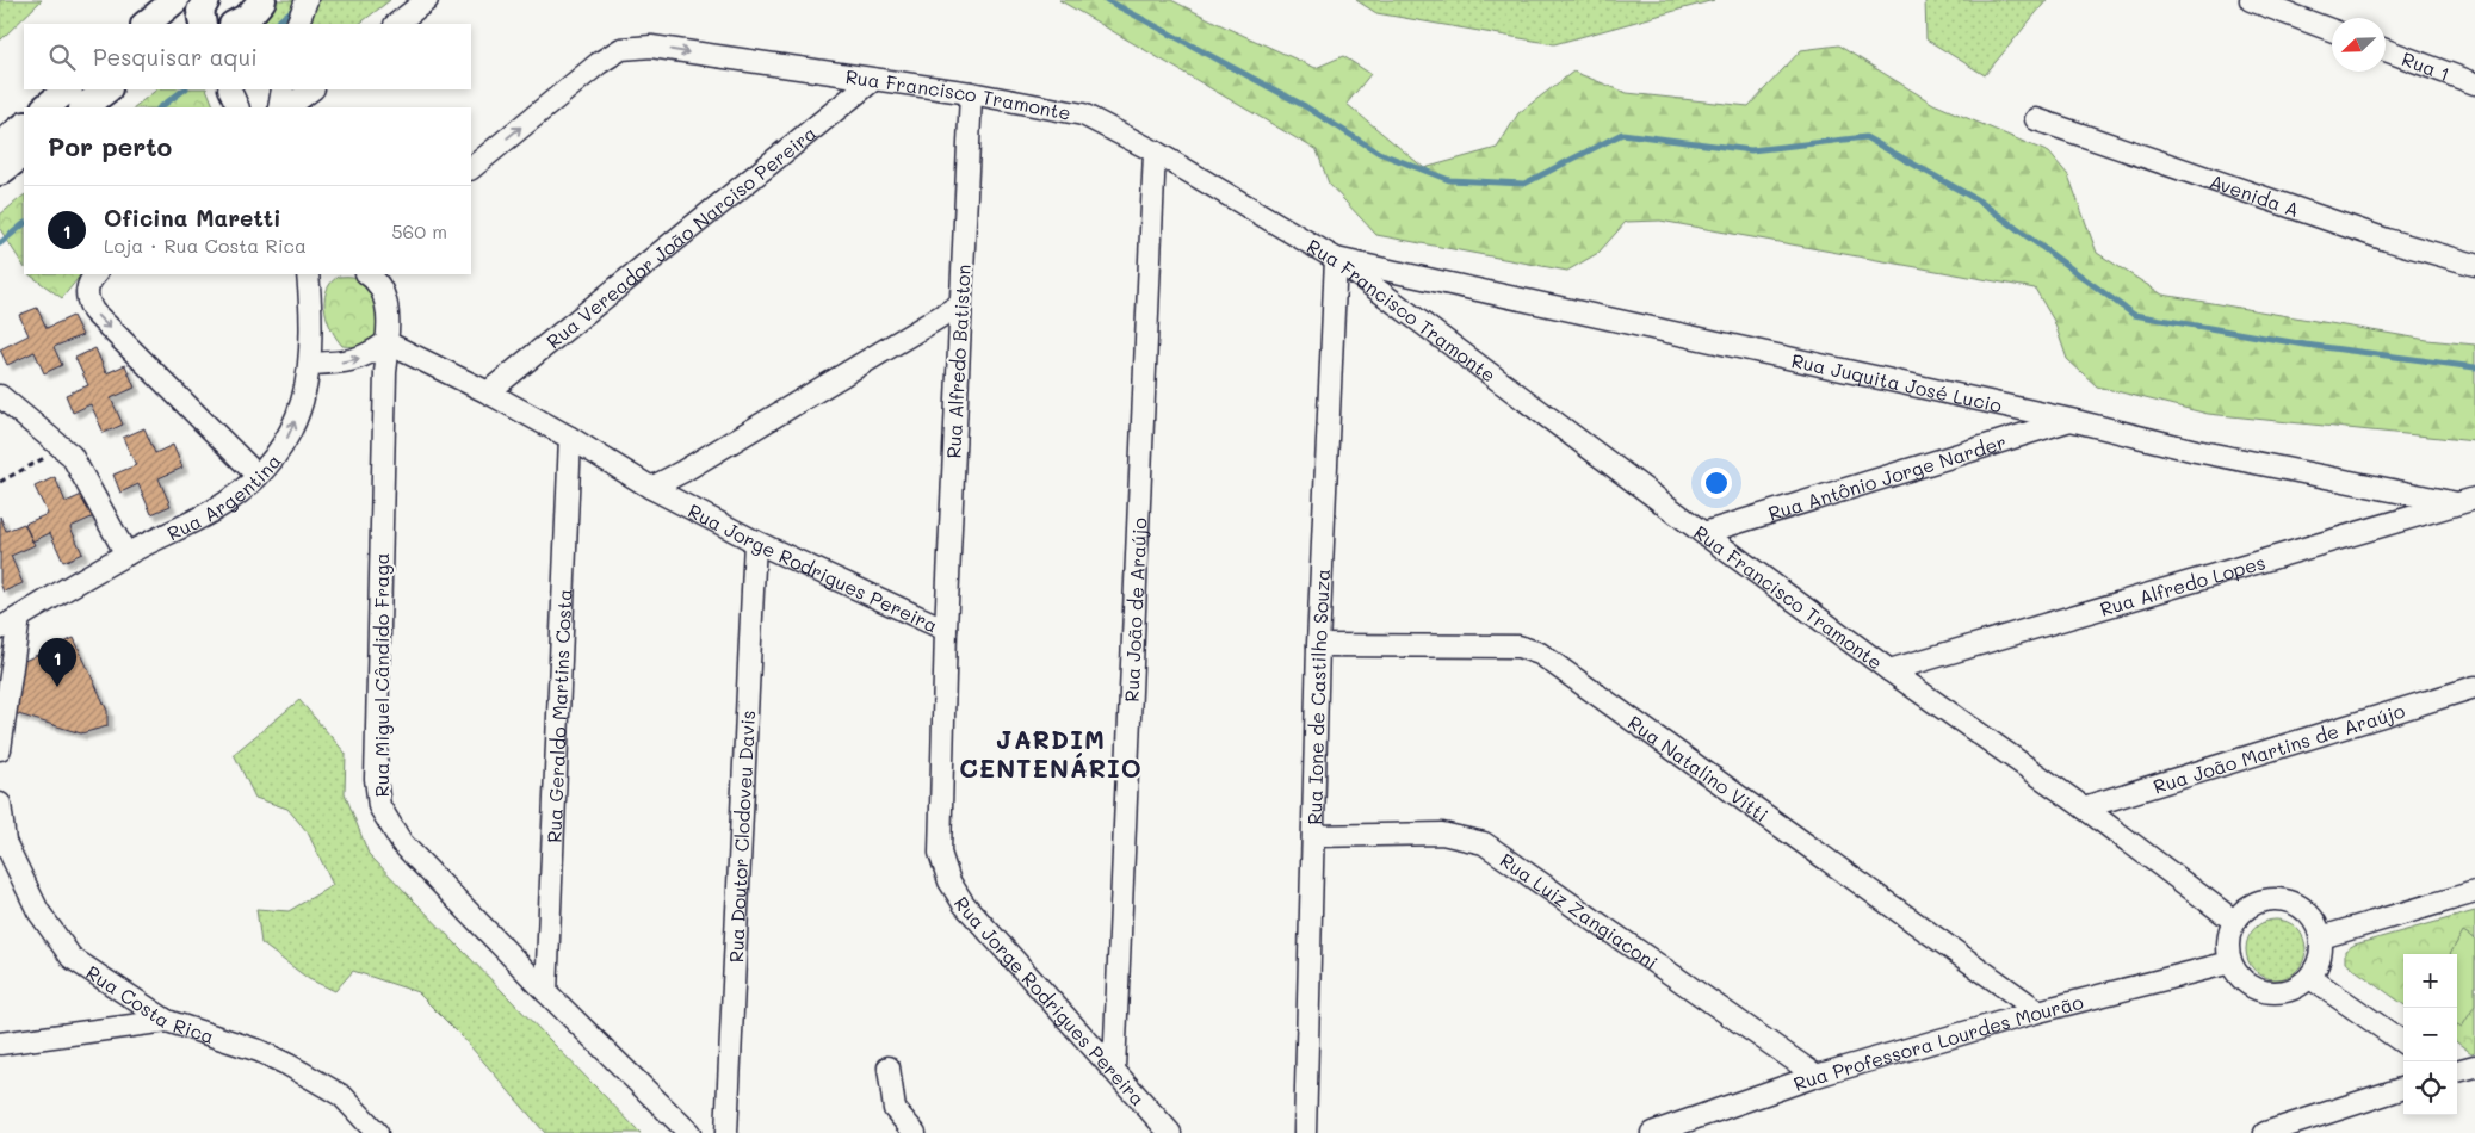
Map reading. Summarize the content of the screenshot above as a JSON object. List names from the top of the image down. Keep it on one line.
{"streets":{"street":["Rua 1","Rua Francisco Tramonte","Avenida A","Rua Vereador João Narciso Pereira","Rua Alfredo Batiston","Rua Juquita José Lucio","Rua Antônio Jorge Narder","Rua Argentina","Rua Jorge Rodrigues Pereira","Rua Alfredo Lopes","Rua João de Araújo","Rua Miguel Cândido Fraga","Rua Ione de Castilho Souza","Rua Geraldo Martins Costa","Rua João Martins de Araújo","Rua Natalino Vitti","Rua Doutor Clodoveu Davis","Rua Luiz Zangiaconi","Rua Costa Rica","Rua Professora Lourdes Mourão"]},"crossings":[["Rua Francisco Tramonte","Rua Vereador João Narciso Pereira"],["Rua Francisco Tramonte","Rua Alfredo Batiston"],["Rua Francisco Tramonte","Rua Juquita José Lucio"],["Rua Francisco Tramonte","Rua Antônio Jorge Narder"],["Rua Francisco Tramonte","Rua Alfredo Lopes"],["Rua Francisco Tramonte","Rua João de Araújo"],["Rua Francisco Tramonte","Rua Ione de Castilho Souza"],["Rua Francisco Tramonte","Rua João Martins de Araújo"],["Rua Francisco Tramonte","Rua Professora Lourdes Mourão"],["Rua Vereador João Narciso Pereira","Rua Jorge Rodrigues Pereira"],["Rua Alfredo Batiston","Rua Jorge Rodrigues Pereira"],["Rua Juquita José Lucio","Rua Antônio Jorge Narder"],["Rua Juquita José Lucio","Rua Alfredo Lopes"],["Rua Juquita José Lucio","Rua Ione de Castilho Souza"],["Rua Jorge Rodrigues Pereira","Rua João de Araújo"],["Rua Jorge Rodrigues Pereira","Rua Miguel Cândido Fraga"],["Rua Jorge Rodrigues Pereira","Rua Geraldo Martins Costa"],["Rua Jorge Rodrigues Pereira","Rua Doutor Clodoveu Davis"],["Rua Miguel Cândido Fraga","Rua Geraldo Martins Costa"],["Rua Ione de Castilho Souza","Rua Natalino Vitti"],["Rua Ione de Castilho Souza","Rua Luiz Zangiaconi"],["Rua Natalino Vitti","Rua Professora Lourdes Mourão"],["Rua Luiz Zangiaconi","Rua Professora Lourdes Mourão"]],"districts":["JARDIM CENTENÁRIO"],"north":"bottom left","page":{"search":"Pesquisar aqui","heading":"Por perto","list":[{"mark":"1","name":"Oficina Maretti","note":"Loja · Rua Costa Rica","value":"560 m"}],"pins":"1","map_buttons":["+","−"]}}
